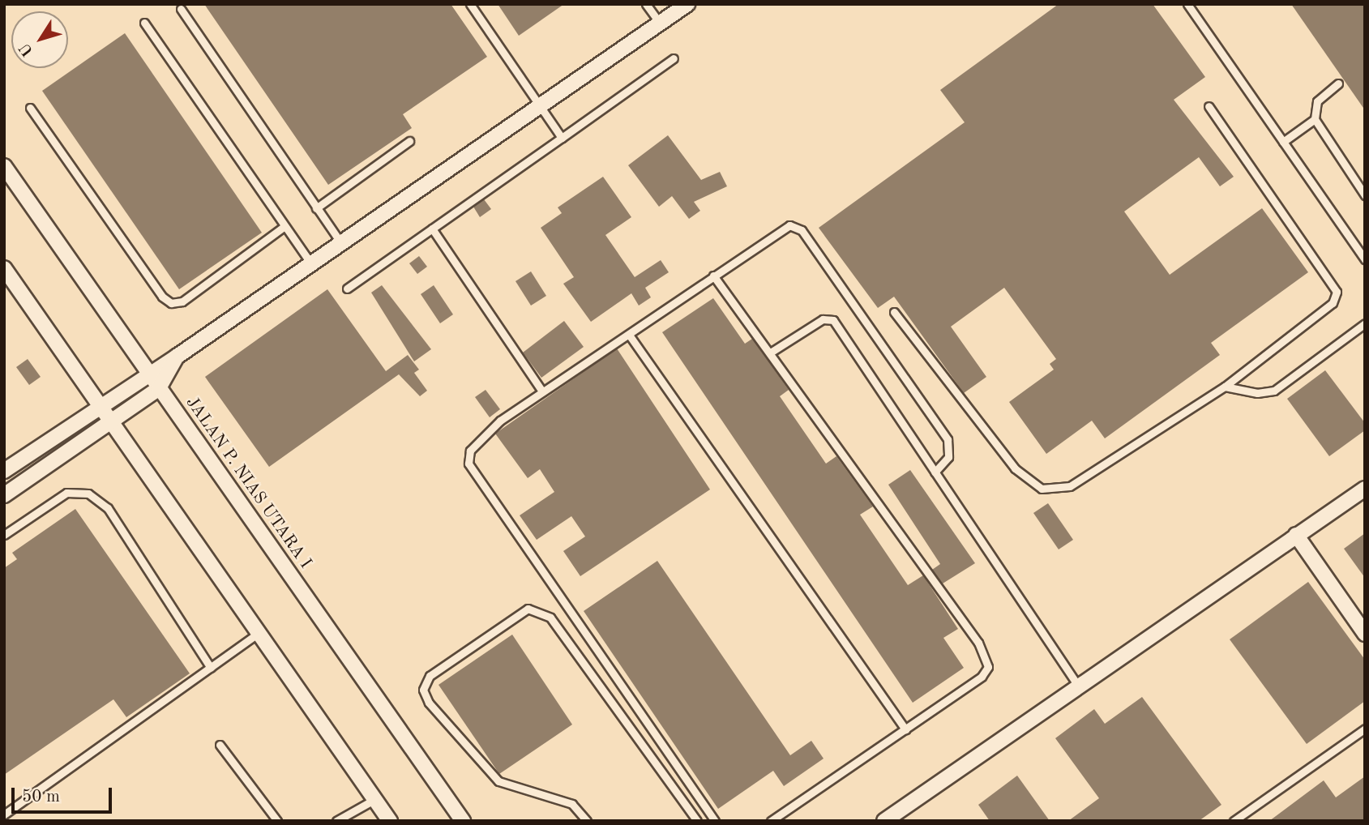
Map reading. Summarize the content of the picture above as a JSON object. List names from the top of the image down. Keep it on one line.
{"streets":{"street":["JALAN P. NIAS UTARA I"]},"scale_bar":"50 m","north":"bottom left"}
